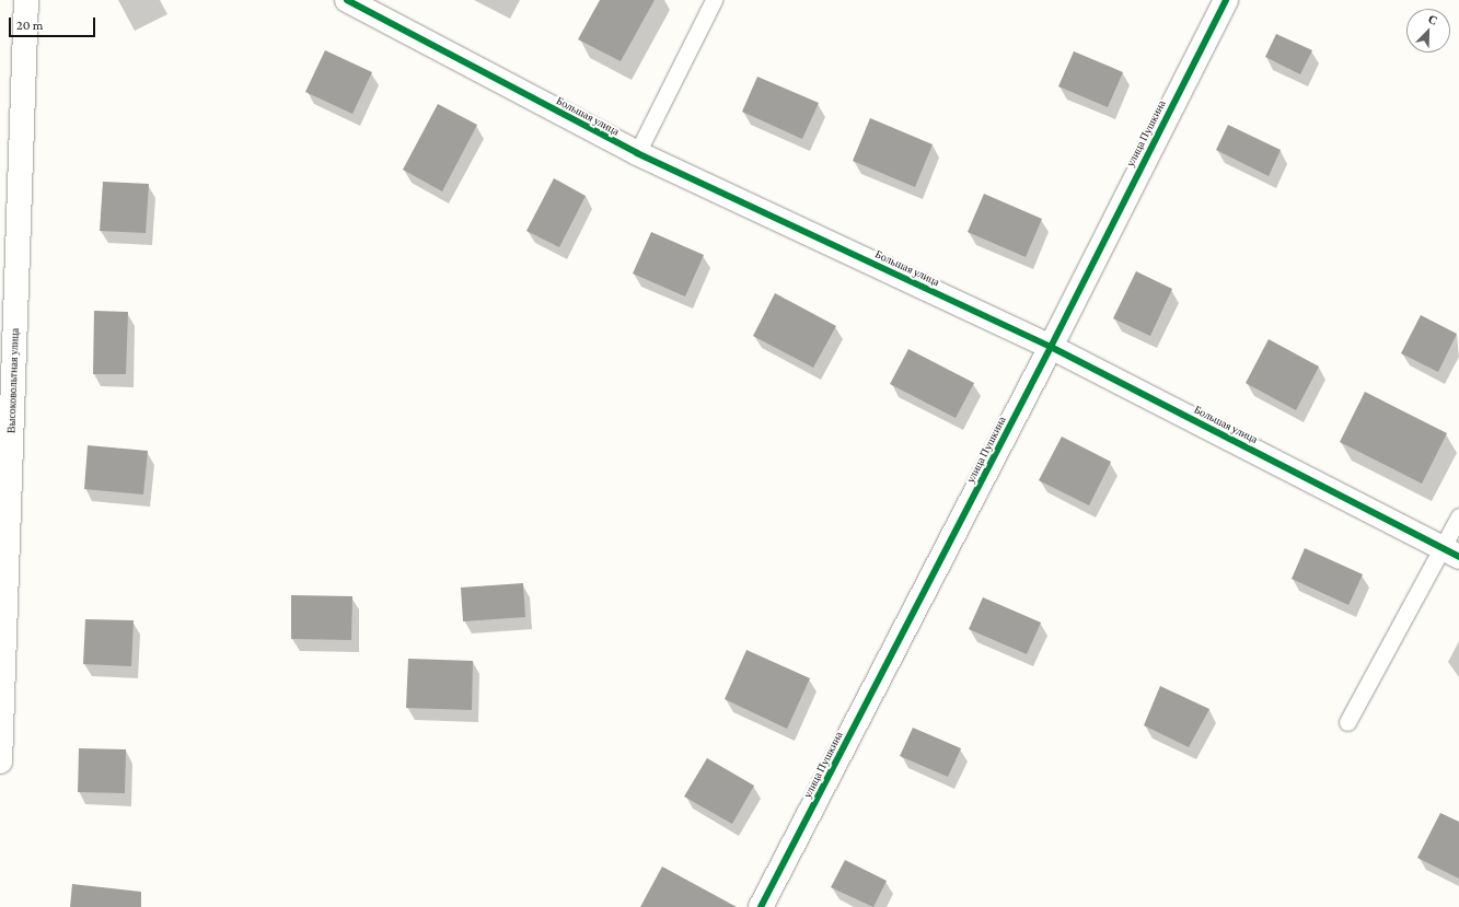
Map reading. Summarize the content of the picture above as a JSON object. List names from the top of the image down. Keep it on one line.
{"streets":{"street":["Большая улица","улица Пушкина","Высоковольтная улица"]},"crossings":[["Большая улица","улица Пушкина"]],"scale_bar":"20 m","north":"top right"}
